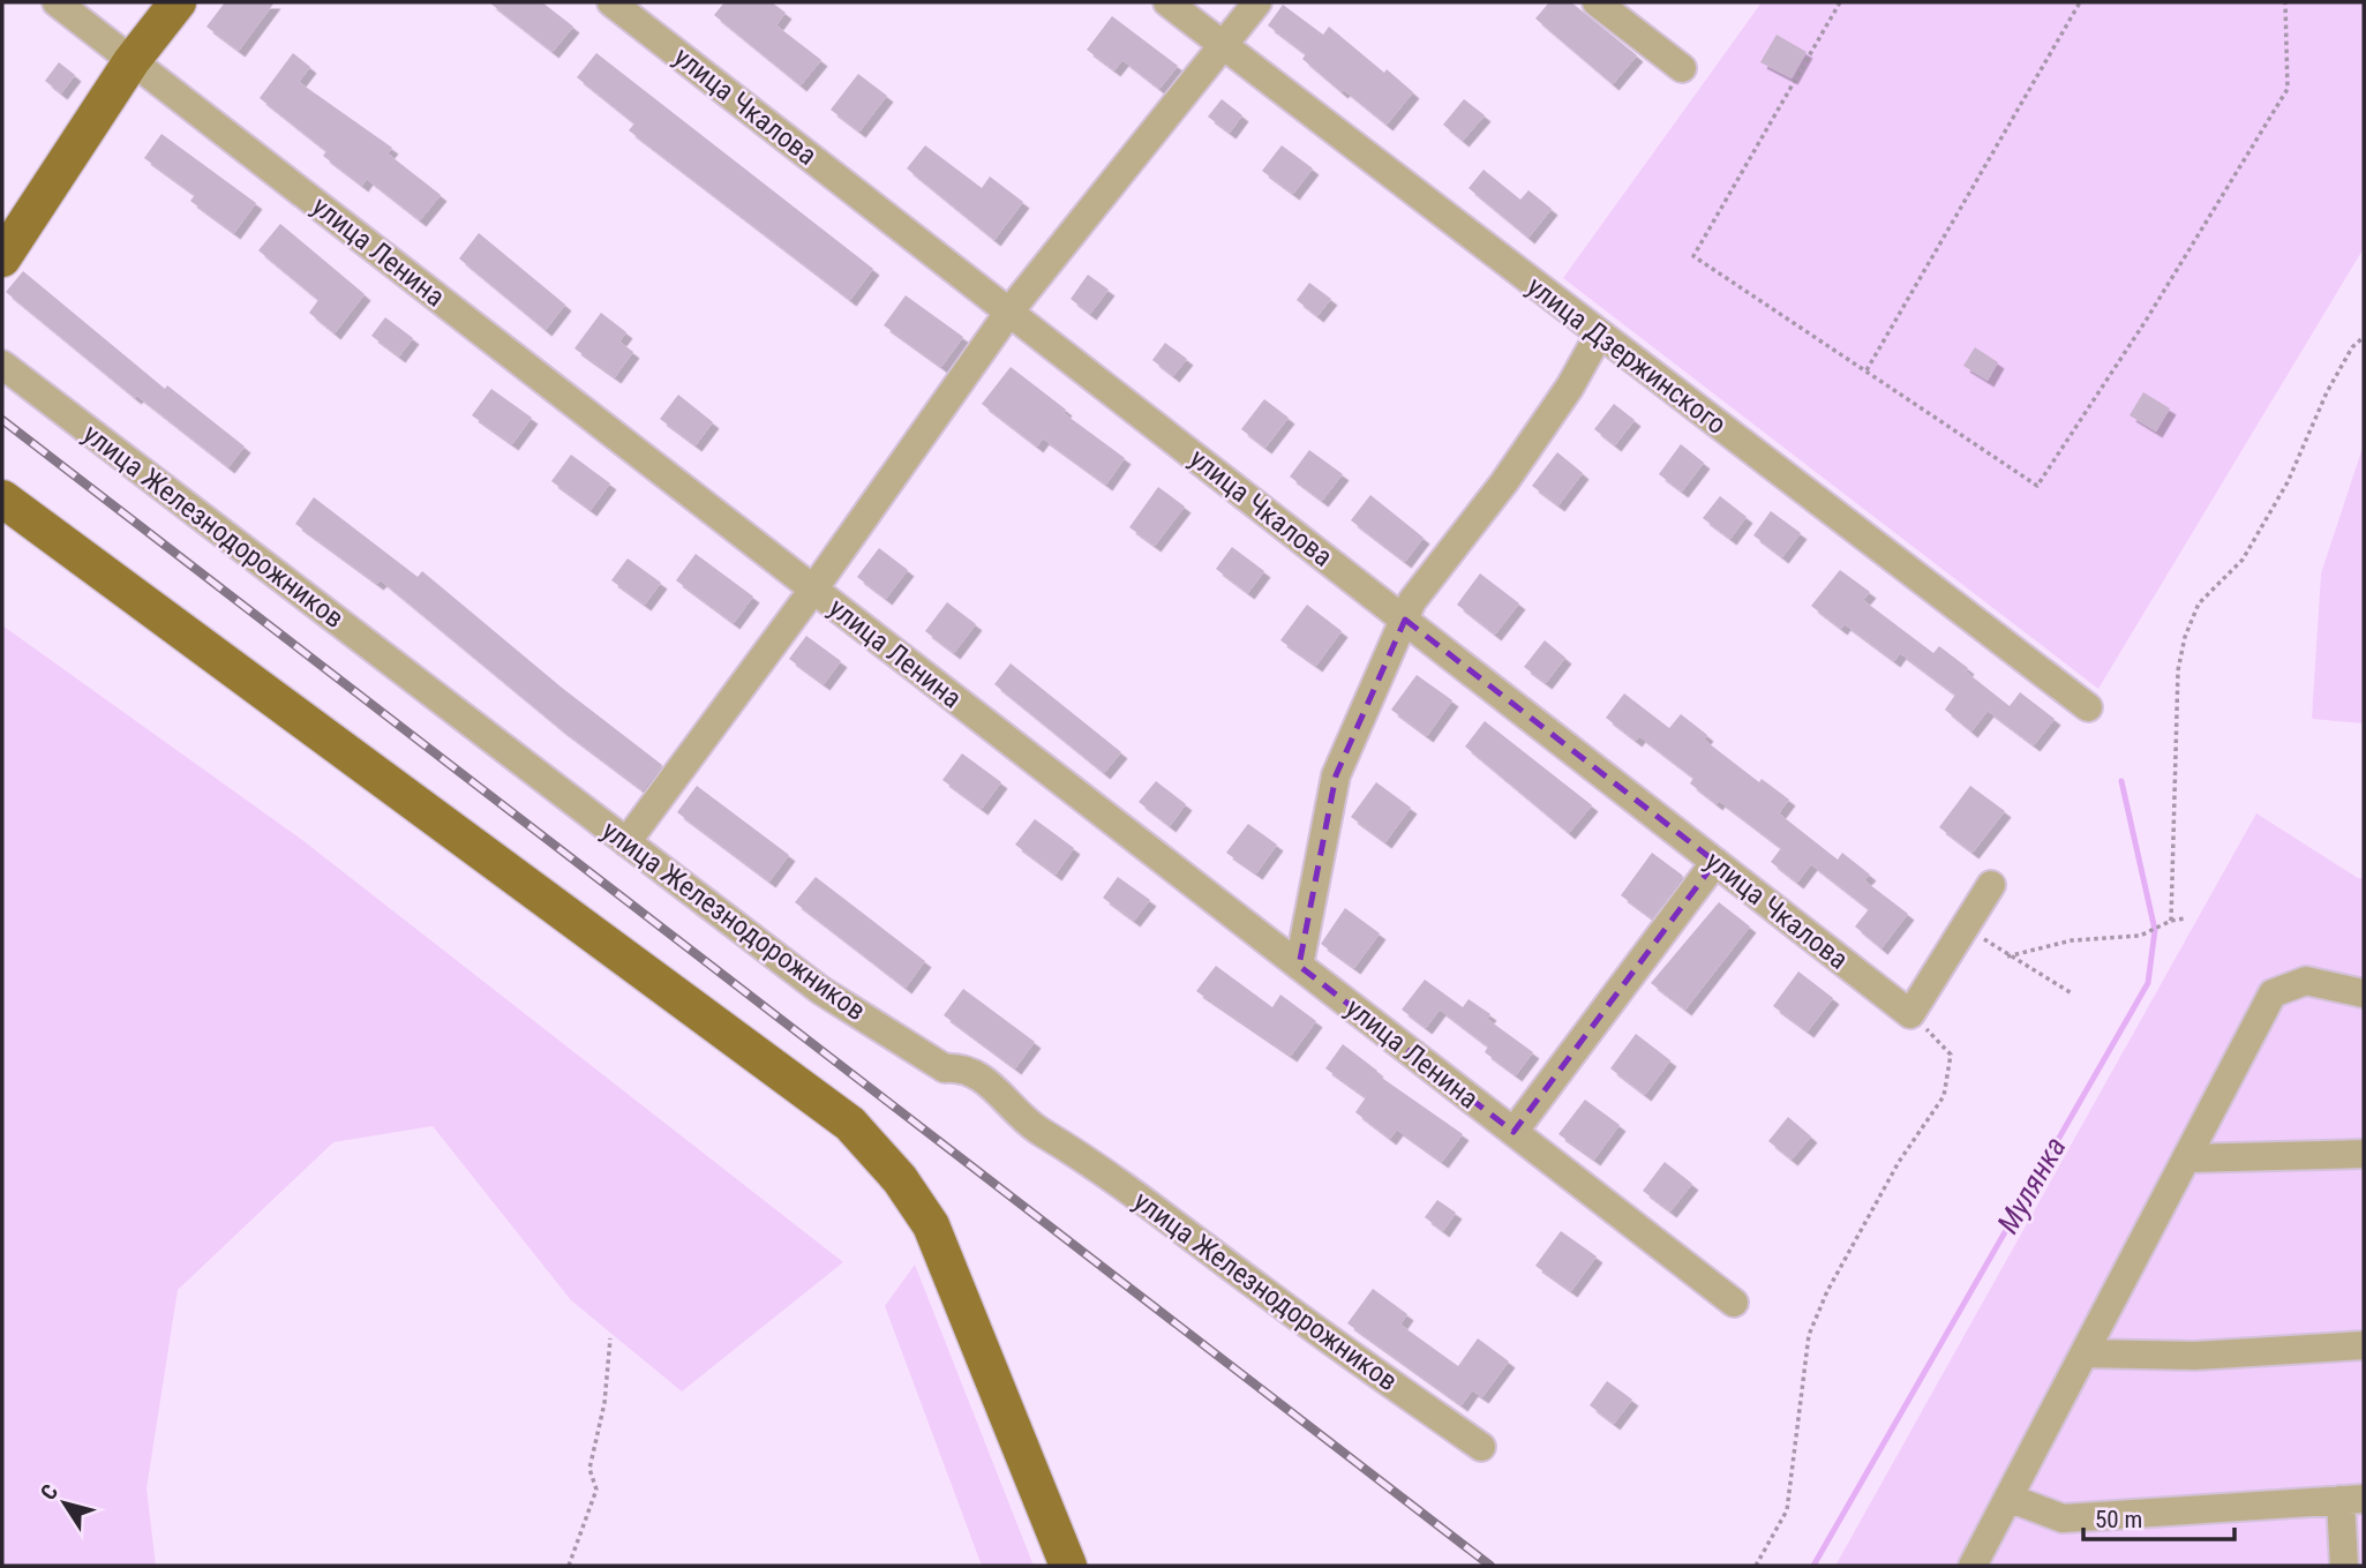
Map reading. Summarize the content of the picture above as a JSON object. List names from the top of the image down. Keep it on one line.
{"streets":{"street":["улица Чкалова","улица Ленина","улица Дзержинского","улица Железнодорожников"]},"water":["Мулянка"],"scale_bar":"50 m","north":"top left"}
